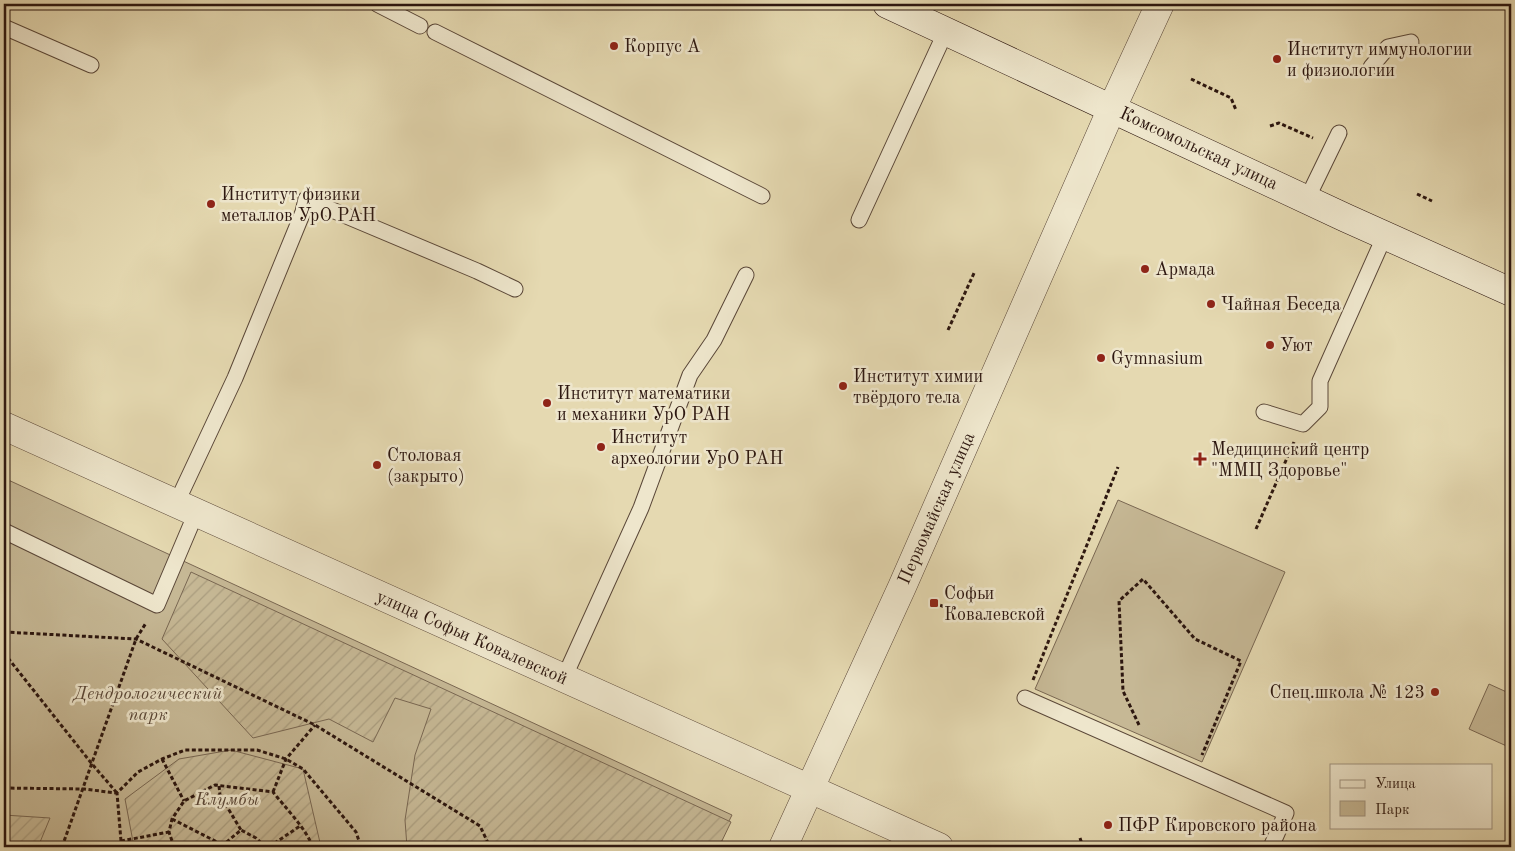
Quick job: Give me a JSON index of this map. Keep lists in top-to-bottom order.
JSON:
{
  "streets": {
    "street": ["Комсомольская улица", "Первомайская улица", "улица Софьи Ковалевской"]
  },
  "crossings": [
    ["Комсомольская улица", "Первомайская улица"],
    ["Первомайская улица", "улица Софьи Ковалевской"]
  ],
  "parks": ["Дендрологический парк", "Клумбы"],
  "places": {
    "other": [
      "Корпус А",
      "Институт иммунологии и физиологии",
      "Институт физики металлов УрО РАН",
      "Армада",
      "Чайная Беседа",
      "Уют",
      "Gymnasium",
      "Институт химии твёрдого тела",
      "Институт математики и механики УрО РАН",
      "Институт археологии УрО РАН",
      "Столовая (закрыто)",
      "Спец.школа № 123",
      "ПФР Кировского района"
    ],
    "health": ["Медицинский центр \"ММЦ Здоровье\""],
    "transit": ["Софьи Ковалевской"]
  },
  "legend": ["Улица", "Парк"]
}
